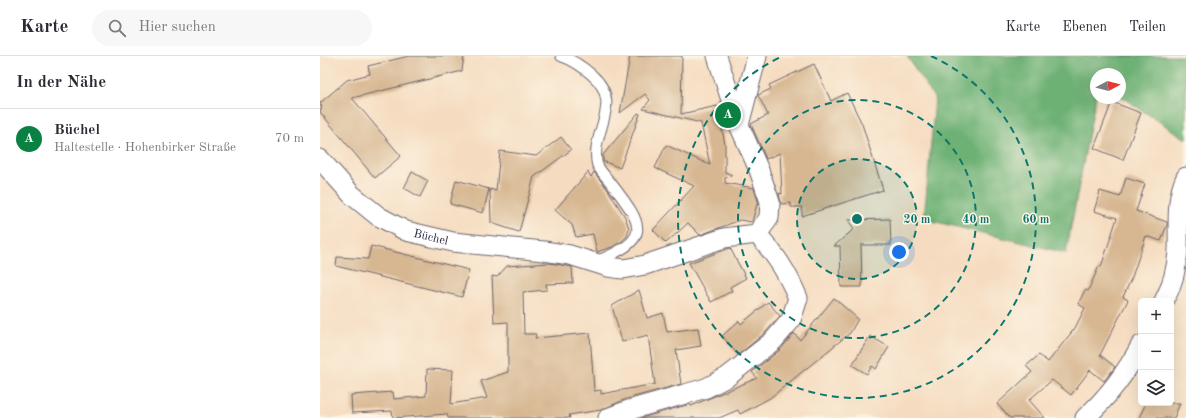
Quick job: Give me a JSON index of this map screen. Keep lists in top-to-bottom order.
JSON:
{
  "streets": {
    "street": ["Büchel"]
  },
  "north": "right",
  "page": {
    "header": "Karte",
    "search": "Hier suchen",
    "nav": ["Karte", "Ebenen", "Teilen"],
    "heading": "In der Nähe",
    "pins": "A",
    "list": [
      {
        "mark": "A",
        "name": "Büchel",
        "note": "Haltestelle · Hohenbirker Straße",
        "value": "70 m"
      }
    ],
    "map_buttons": ["+", "−"]
  },
  "rings": ["20 m", "40 m", "60 m"]
}
